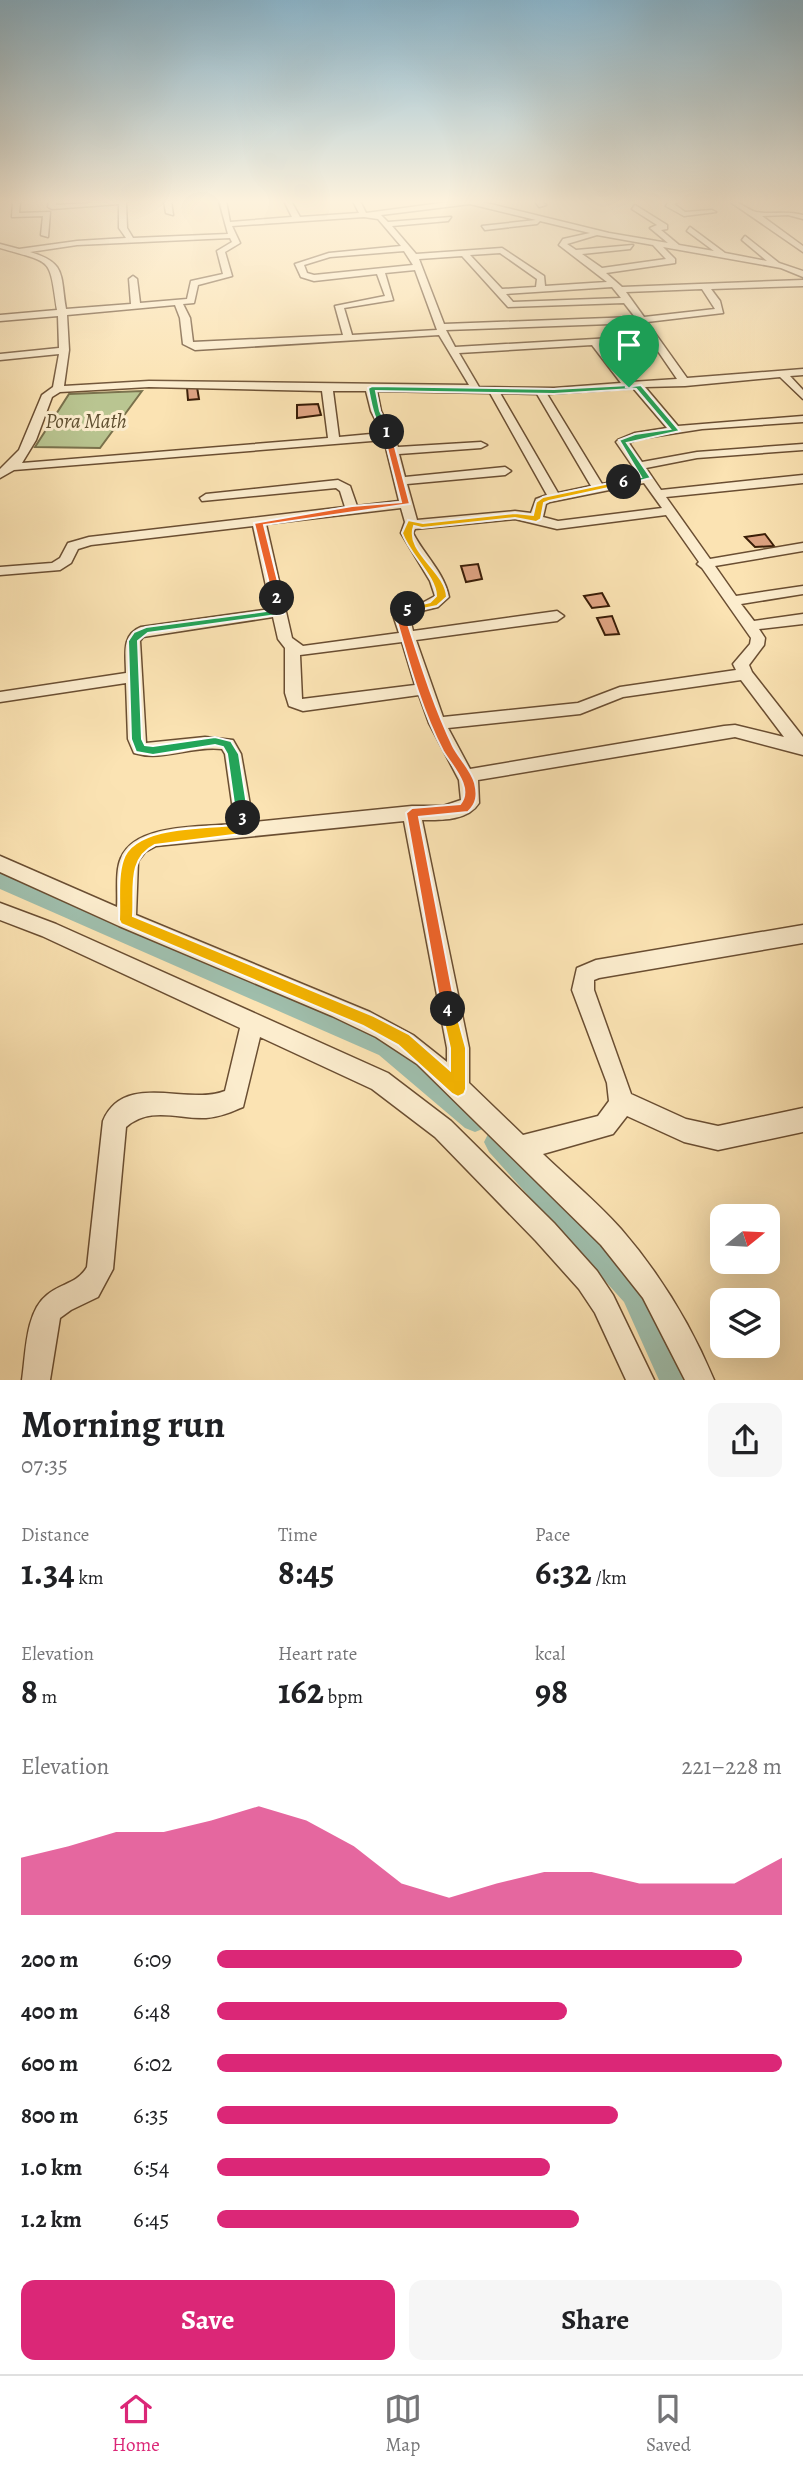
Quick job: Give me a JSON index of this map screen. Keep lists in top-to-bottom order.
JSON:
{
  "parks": ["Pora Math"],
  "north": "right",
  "page": {
    "pins": [
      "1",
      "6",
      "2",
      "5",
      "3",
      "4"
    ],
    "heading": ["Morning run", "07:35"],
    "stats": [
      ["Distance", "1.34 km"],
      ["Time", "8:45"],
      ["Pace", "6:32 /km"],
      ["Elevation", "8 m"],
      ["Heart rate", "162 bpm"],
      ["kcal", "98"]
    ],
    "chart": ["Elevation", "221–228 m"],
    "list": [
      {
        "name": "200 m",
        "note": "6:09"
      },
      {
        "name": "400 m",
        "note": "6:48"
      },
      {
        "name": "600 m",
        "note": "6:02"
      },
      {
        "name": "800 m",
        "note": "6:35"
      },
      {
        "name": "1.0 km",
        "note": "6:54"
      },
      {
        "name": "1.2 km",
        "note": "6:45"
      }
    ],
    "buttons": ["Save", "Share"],
    "tabs": ["Home", "Map", "Saved"]
  }
}
